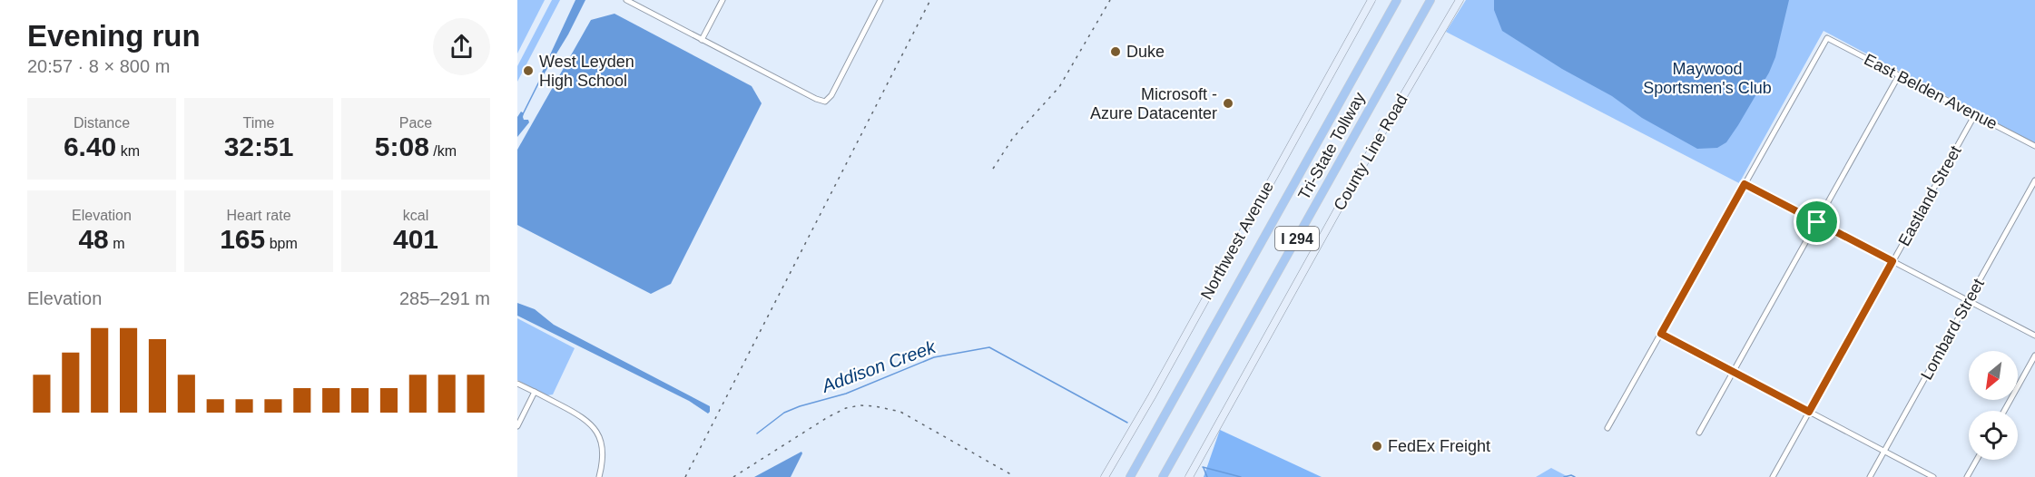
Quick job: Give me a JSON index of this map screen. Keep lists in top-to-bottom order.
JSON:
{
  "streets": {
    "highway": ["Tri-State Tollway", "I 294"],
    "street": [
      "East Belden Avenue",
      "County Line Road",
      "Eastland Street",
      "Northwest Avenue",
      "Lombard Street"
    ]
  },
  "crossings": [
    ["East Belden Avenue", "Eastland Street"]
  ],
  "water": ["Addison Creek"],
  "parks": ["Maywood Sportsmen's Club"],
  "places": [
    "Duke",
    "West Leyden High School",
    "Microsoft - Azure Datacenter",
    "FedEx Freight"
  ],
  "north": "bottom left",
  "page": {
    "heading": ["Evening run", "20:57 · 8 × 800 m"],
    "stats": [
      ["Distance", "6.40 km"],
      ["Time", "32:51"],
      ["Pace", "5:08 /km"],
      ["Elevation", "48 m"],
      ["Heart rate", "165 bpm"],
      ["kcal", "401"]
    ],
    "chart": ["Elevation", "285–291 m"]
  }
}
